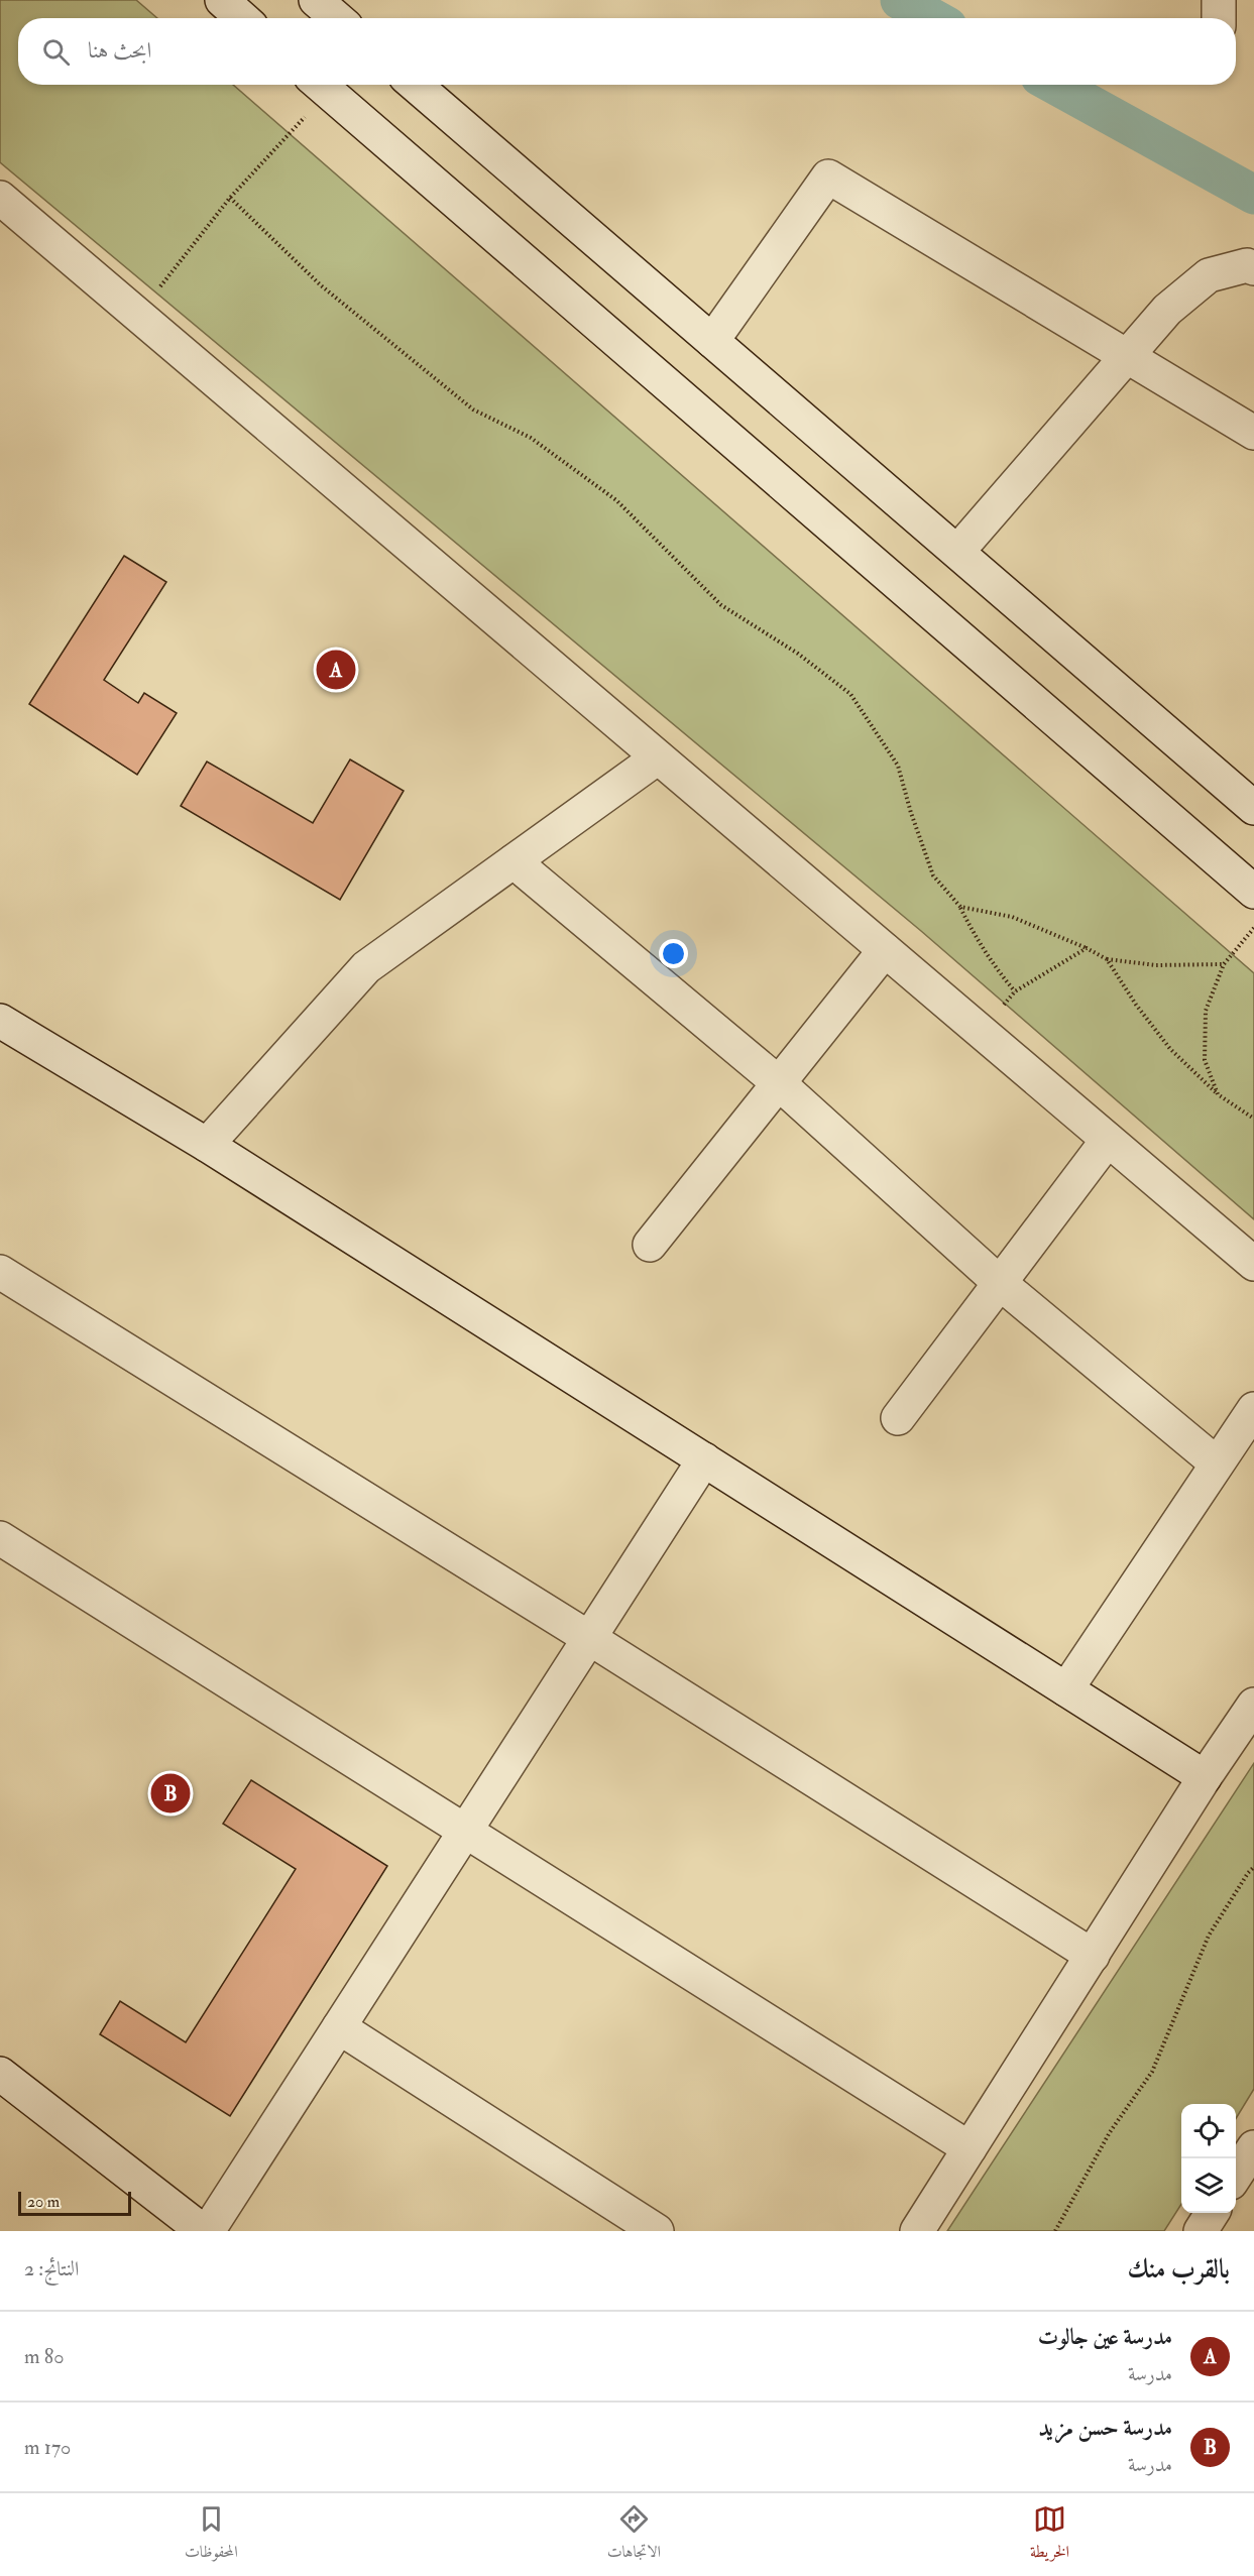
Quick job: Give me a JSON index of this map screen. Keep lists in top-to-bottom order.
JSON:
{
  "scale_bar": "20 m",
  "page": {
    "search": "ابحث هنا",
    "pins": ["A", "B"],
    "scale": "20 m",
    "heading": ["بالقرب منك", "النتائج: 2"],
    "list": [
      {
        "mark": "A",
        "name": "مدرسة عين جالوت",
        "note": "مدرسة",
        "value": "80 m"
      },
      {
        "mark": "B",
        "name": "مدرسة حسن مزيد",
        "note": "مدرسة",
        "value": "170 m"
      }
    ],
    "nav": ["الخريطة", "الاتجاهات", "المحفوظات"]
  }
}
